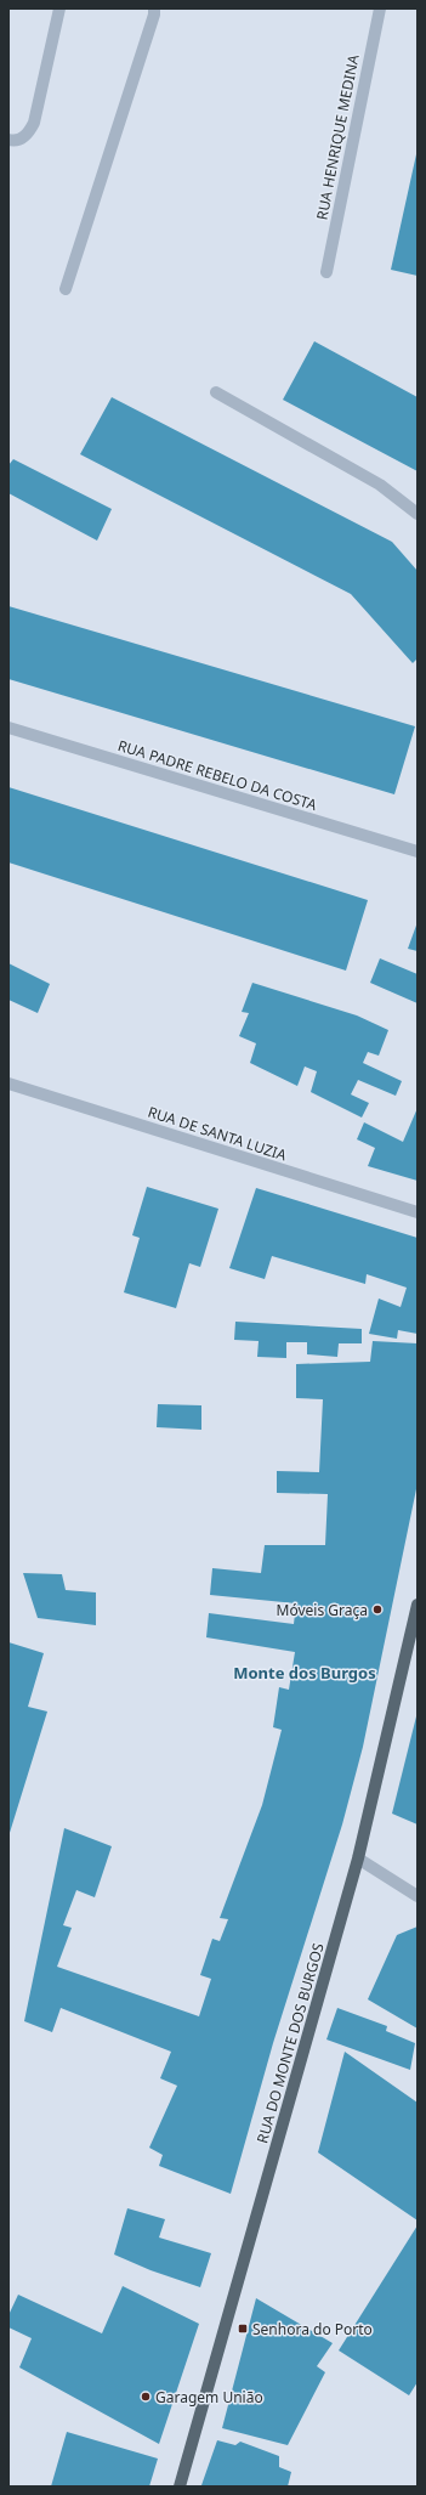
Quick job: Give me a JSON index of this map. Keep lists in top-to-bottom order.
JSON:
{
  "streets": {
    "main road": ["RUA DO MONTE DOS BURGOS"],
    "street": ["RUA HENRIQUE MEDINA", "RUA PADRE REBELO DA COSTA", "RUA DE SANTA LUZIA"]
  },
  "districts": ["Monte dos Burgos"],
  "places": {
    "other": ["Móveis Graça", "Garagem União"],
    "transit": ["Senhora do Porto"]
  }
}
